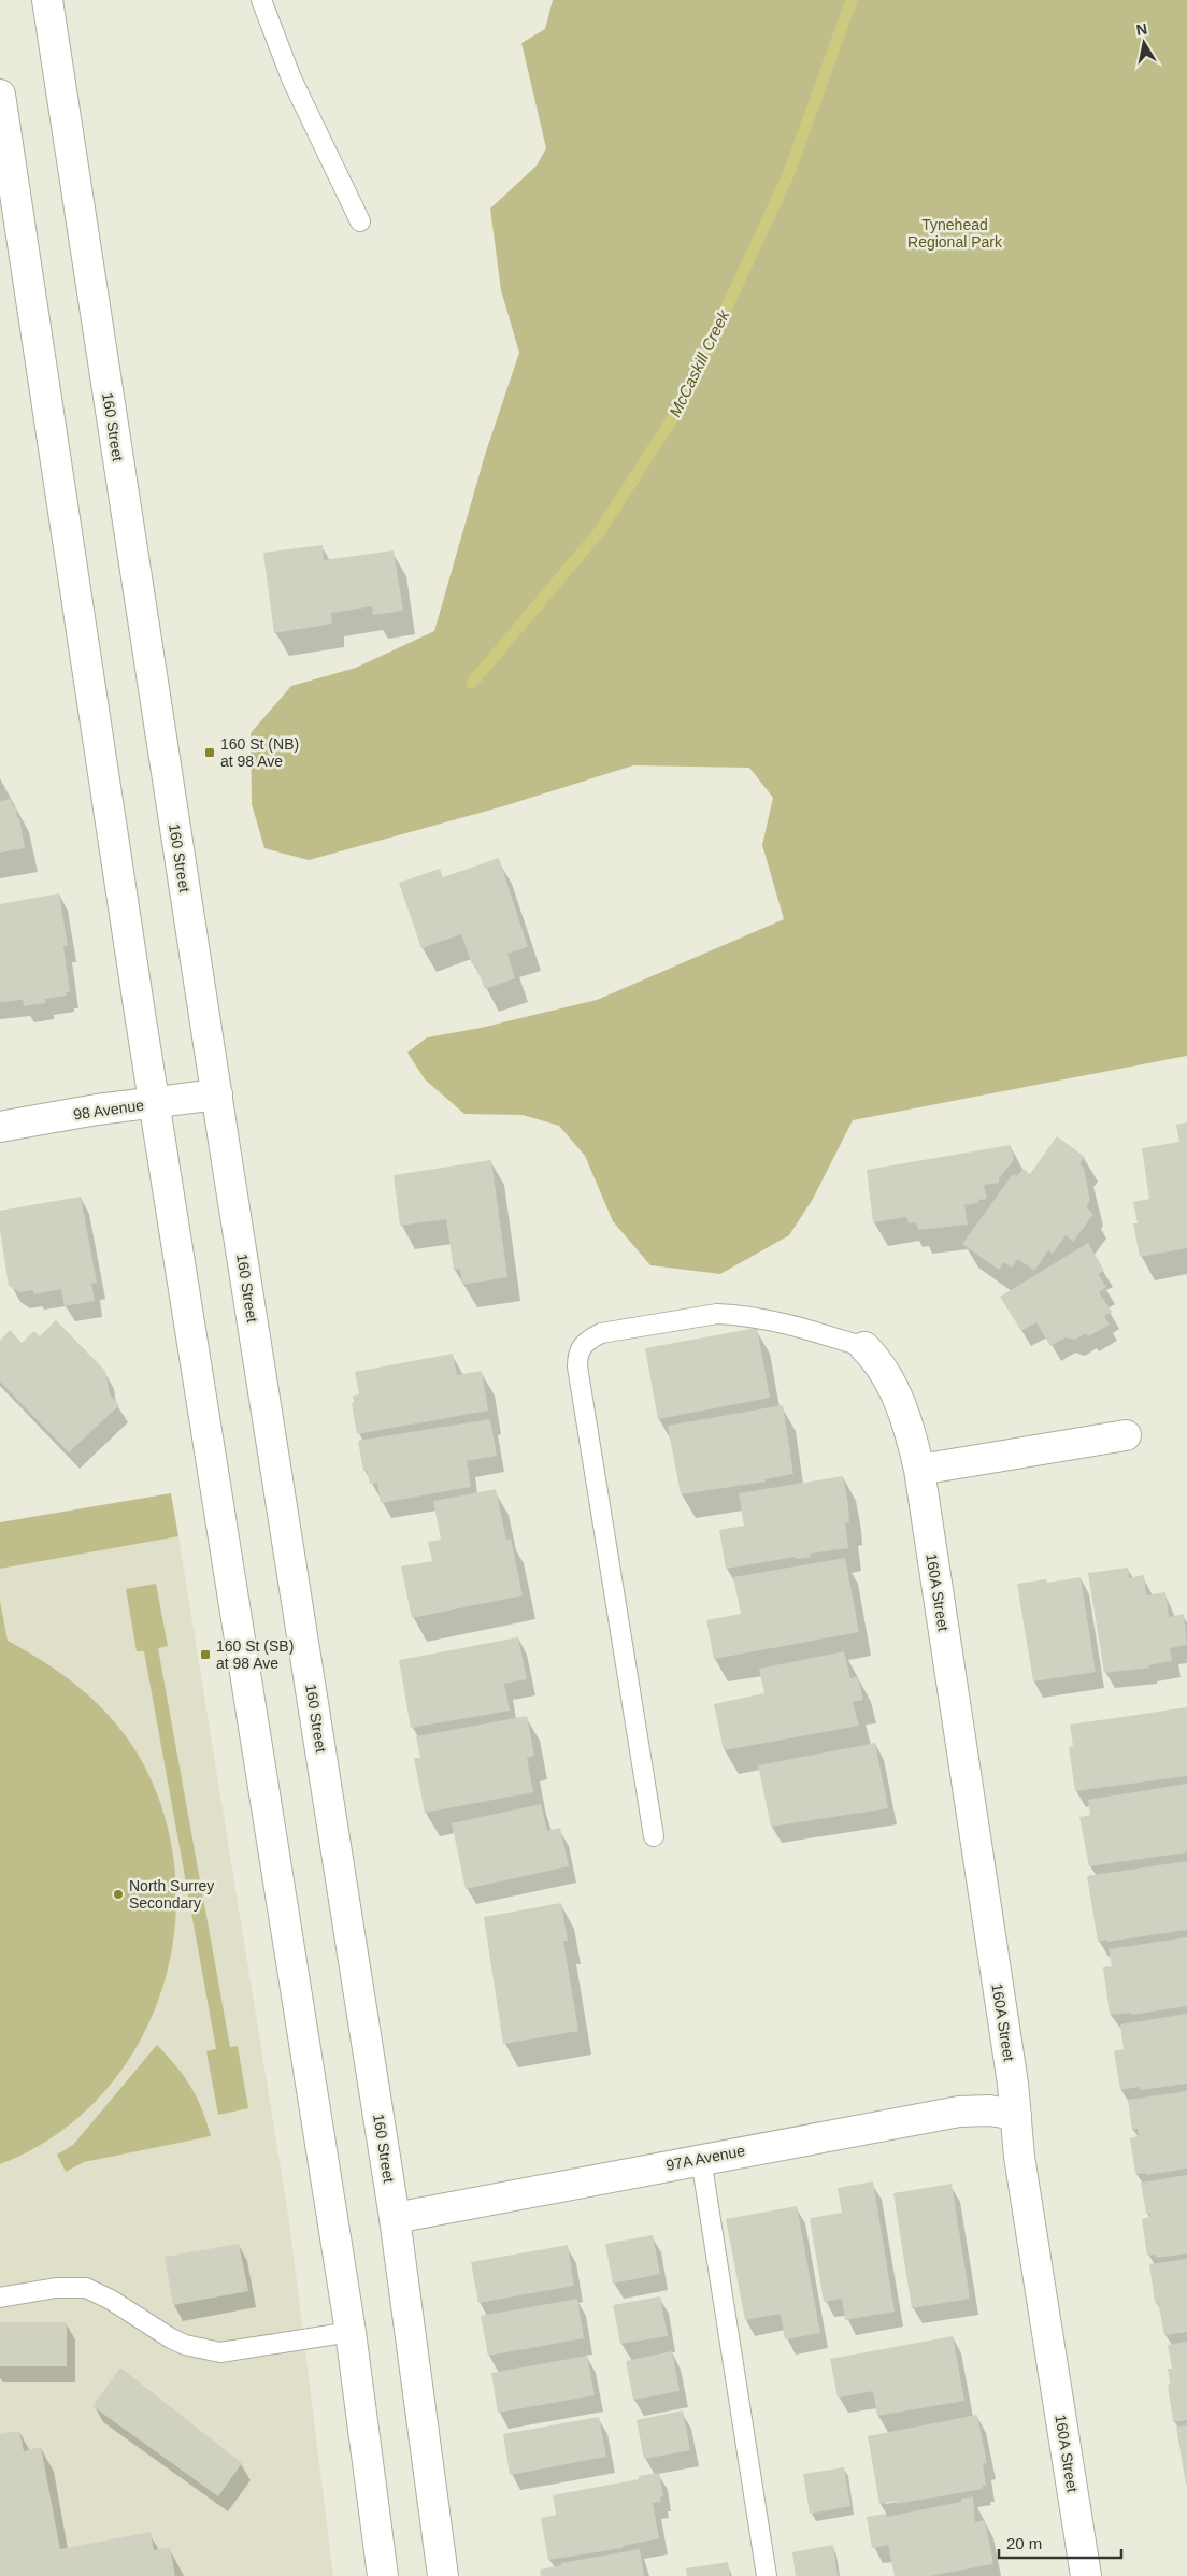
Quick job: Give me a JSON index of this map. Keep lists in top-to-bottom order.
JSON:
{
  "streets": {
    "main road": [
      "160 Street",
      "98 Avenue",
      "160A Street",
      "97A Avenue"
    ]
  },
  "crossings": [
    ["160 Street", "98 Avenue"],
    ["160 Street", "97A Avenue"],
    ["160A Street", "97A Avenue"]
  ],
  "water": ["McCaskill Creek"],
  "parks": ["Tynehead Regional Park"],
  "places": {
    "transit": ["160 St (NB) at 98 Ave", "160 St (SB) at 98 Ave"],
    "other": ["North Surrey Secondary"]
  },
  "scale_bar": "20 m",
  "north": "top"
}
